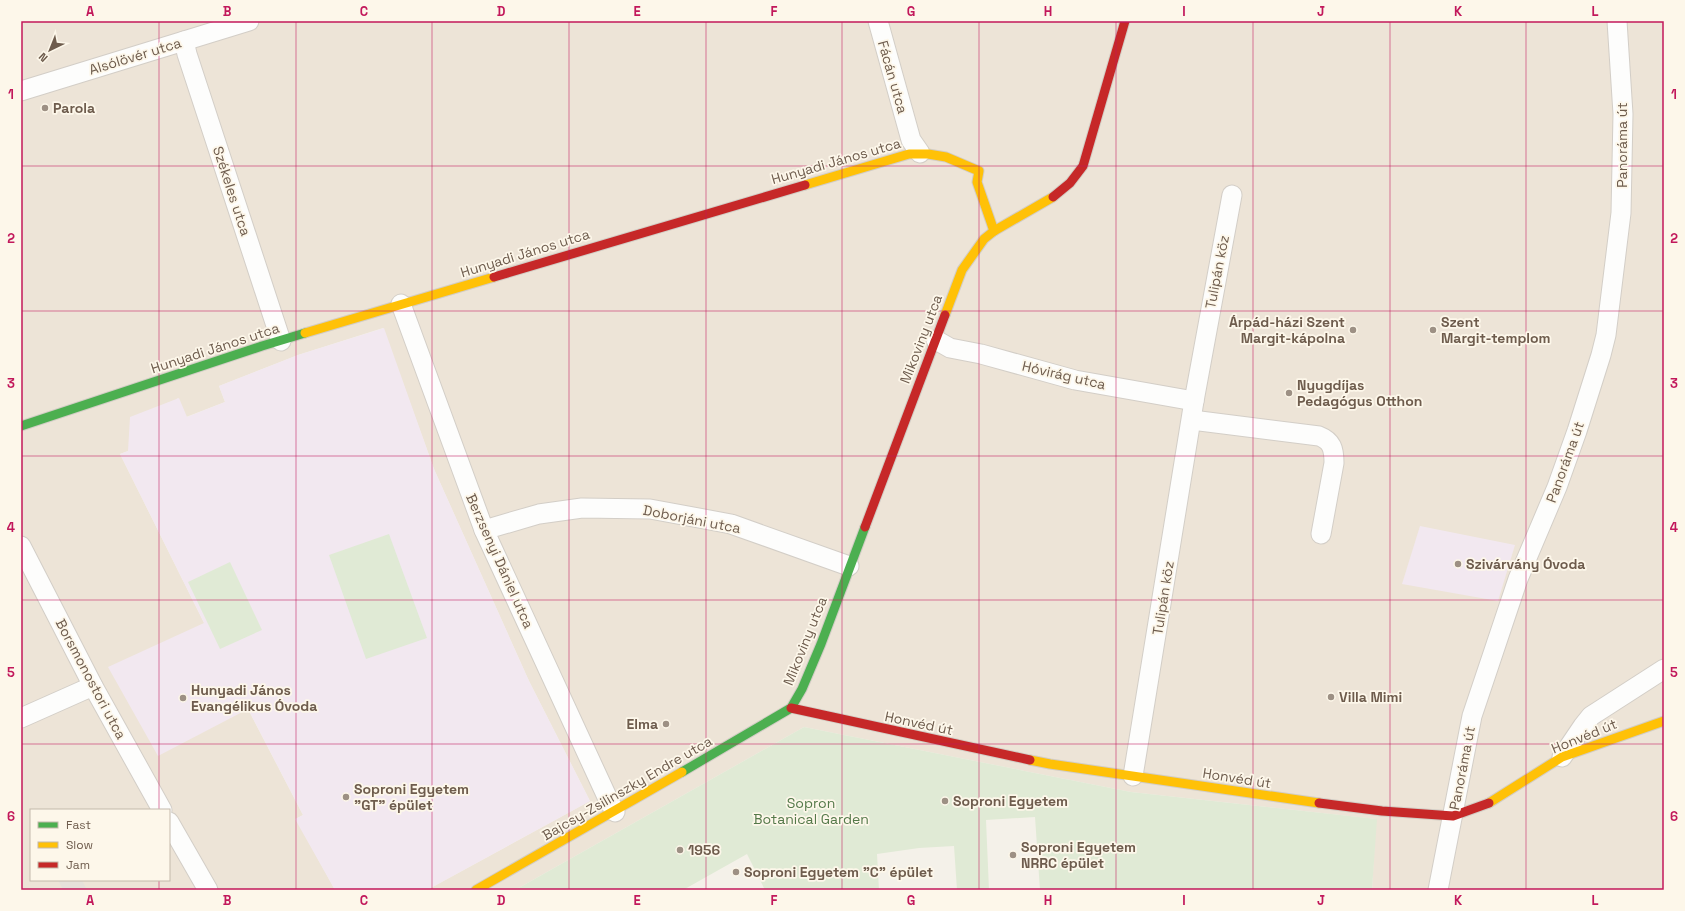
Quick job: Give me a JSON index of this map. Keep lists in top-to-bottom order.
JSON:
{
  "streets": {
    "street": [
      "Alsólövér utca",
      "Fácán utca",
      "Panoráma út",
      "Hunyadi János utca",
      "Székeles utca",
      "Tulipán köz",
      "Mikoviny utca",
      "Hóvirág utca",
      "Doborjáni utca",
      "Berzsenyi Dániel utca",
      "Borsmonostori utca",
      "Honvéd út",
      "Bajcsy-Zsilinszky Endre utca"
    ]
  },
  "crossings": [
    ["Alsólövér utca", "Székeles utca"],
    ["Fácán utca", "Hunyadi János utca"],
    ["Panoráma út", "Honvéd út"],
    ["Hunyadi János utca", "Székeles utca"],
    ["Hunyadi János utca", "Mikoviny utca"],
    ["Hunyadi János utca", "Berzsenyi Dániel utca"],
    ["Tulipán köz", "Hóvirág utca"],
    ["Tulipán köz", "Honvéd út"],
    ["Mikoviny utca", "Hóvirág utca"],
    ["Mikoviny utca", "Doborjáni utca"],
    ["Mikoviny utca", "Honvéd út"],
    ["Mikoviny utca", "Bajcsy-Zsilinszky Endre utca"],
    ["Doborjáni utca", "Berzsenyi Dániel utca"],
    ["Berzsenyi Dániel utca", "Bajcsy-Zsilinszky Endre utca"],
    ["Honvéd út", "Bajcsy-Zsilinszky Endre utca"]
  ],
  "parks": ["Sopron Botanical Garden"],
  "places": [
    "Parola",
    "Árpád-házi Szent Margit-kápolna",
    "Szent Margit-templom",
    "Nyugdíjas Pedagógus Otthon",
    "Szivárvány Óvoda",
    "Villa Mimi",
    "Hunyadi János Evangélikus Óvoda",
    "Elma",
    "Soproni Egyetem \"GT\" épület",
    "Soproni Egyetem",
    "1956",
    "Soproni Egyetem NRRC épület",
    "Soproni Egyetem \"C\" épület"
  ],
  "legend": ["Fast", "Slow", "Jam"],
  "north": "bottom left",
  "grid": {
    "columns": [
      "A",
      "B",
      "C",
      "D",
      "E",
      "F",
      "G",
      "H",
      "I",
      "J",
      "K",
      "L"
    ],
    "rows": [
      "1",
      "2",
      "3",
      "4",
      "5",
      "6"
    ]
  }
}
